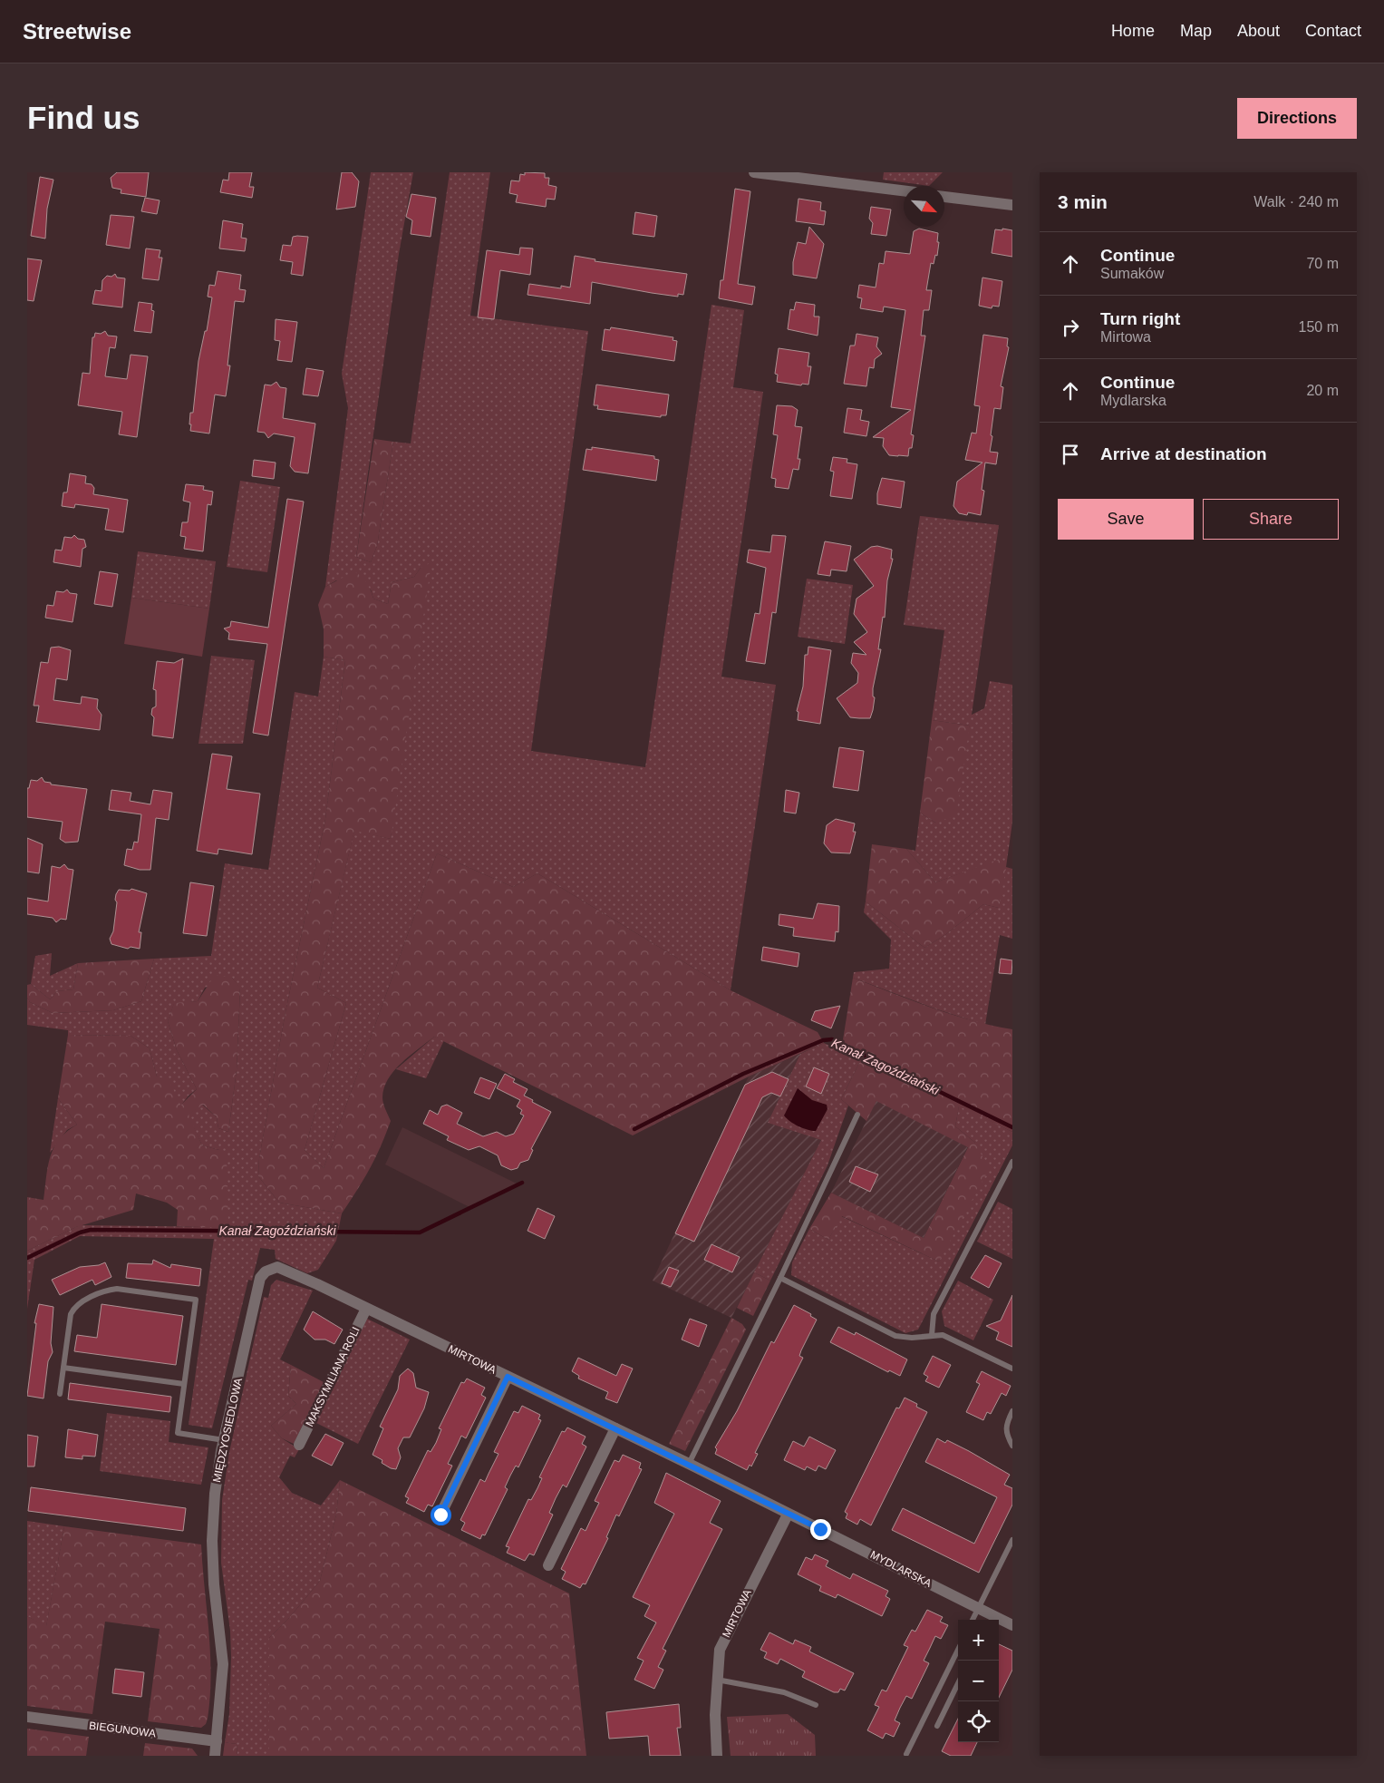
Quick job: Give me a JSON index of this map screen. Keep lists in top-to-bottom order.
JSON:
{
  "streets": {
    "street": [
      "MIRTOWA",
      "MAKSYMILIANA ROLI",
      "MIĘDZYOSIEDLOWA",
      "MYDLARSKA",
      "BIEGUNOWA"
    ]
  },
  "crossings": [
    ["MIRTOWA", "MAKSYMILIANA ROLI"],
    ["MIRTOWA", "MIĘDZYOSIEDLOWA"],
    ["MIRTOWA", "MYDLARSKA"],
    ["MIĘDZYOSIEDLOWA", "BIEGUNOWA"]
  ],
  "water": ["Kanał Zagoździański"],
  "north": "bottom right",
  "page": {
    "header": "Streetwise",
    "nav": [
      "Home",
      "Map",
      "About",
      "Contact"
    ],
    "buttons": [
      "Directions",
      ["Save", "Share"]
    ],
    "title": "Find us",
    "heading": ["3 min", "Walk · 240 m"],
    "list": [
      ["Continue", "Sumaków", "70 m"],
      ["Turn right", "Mirtowa", "150 m"],
      ["Continue", "Mydlarska", "20 m"],
      "Arrive at destination"
    ],
    "map_buttons": ["+", "−"]
  }
}
